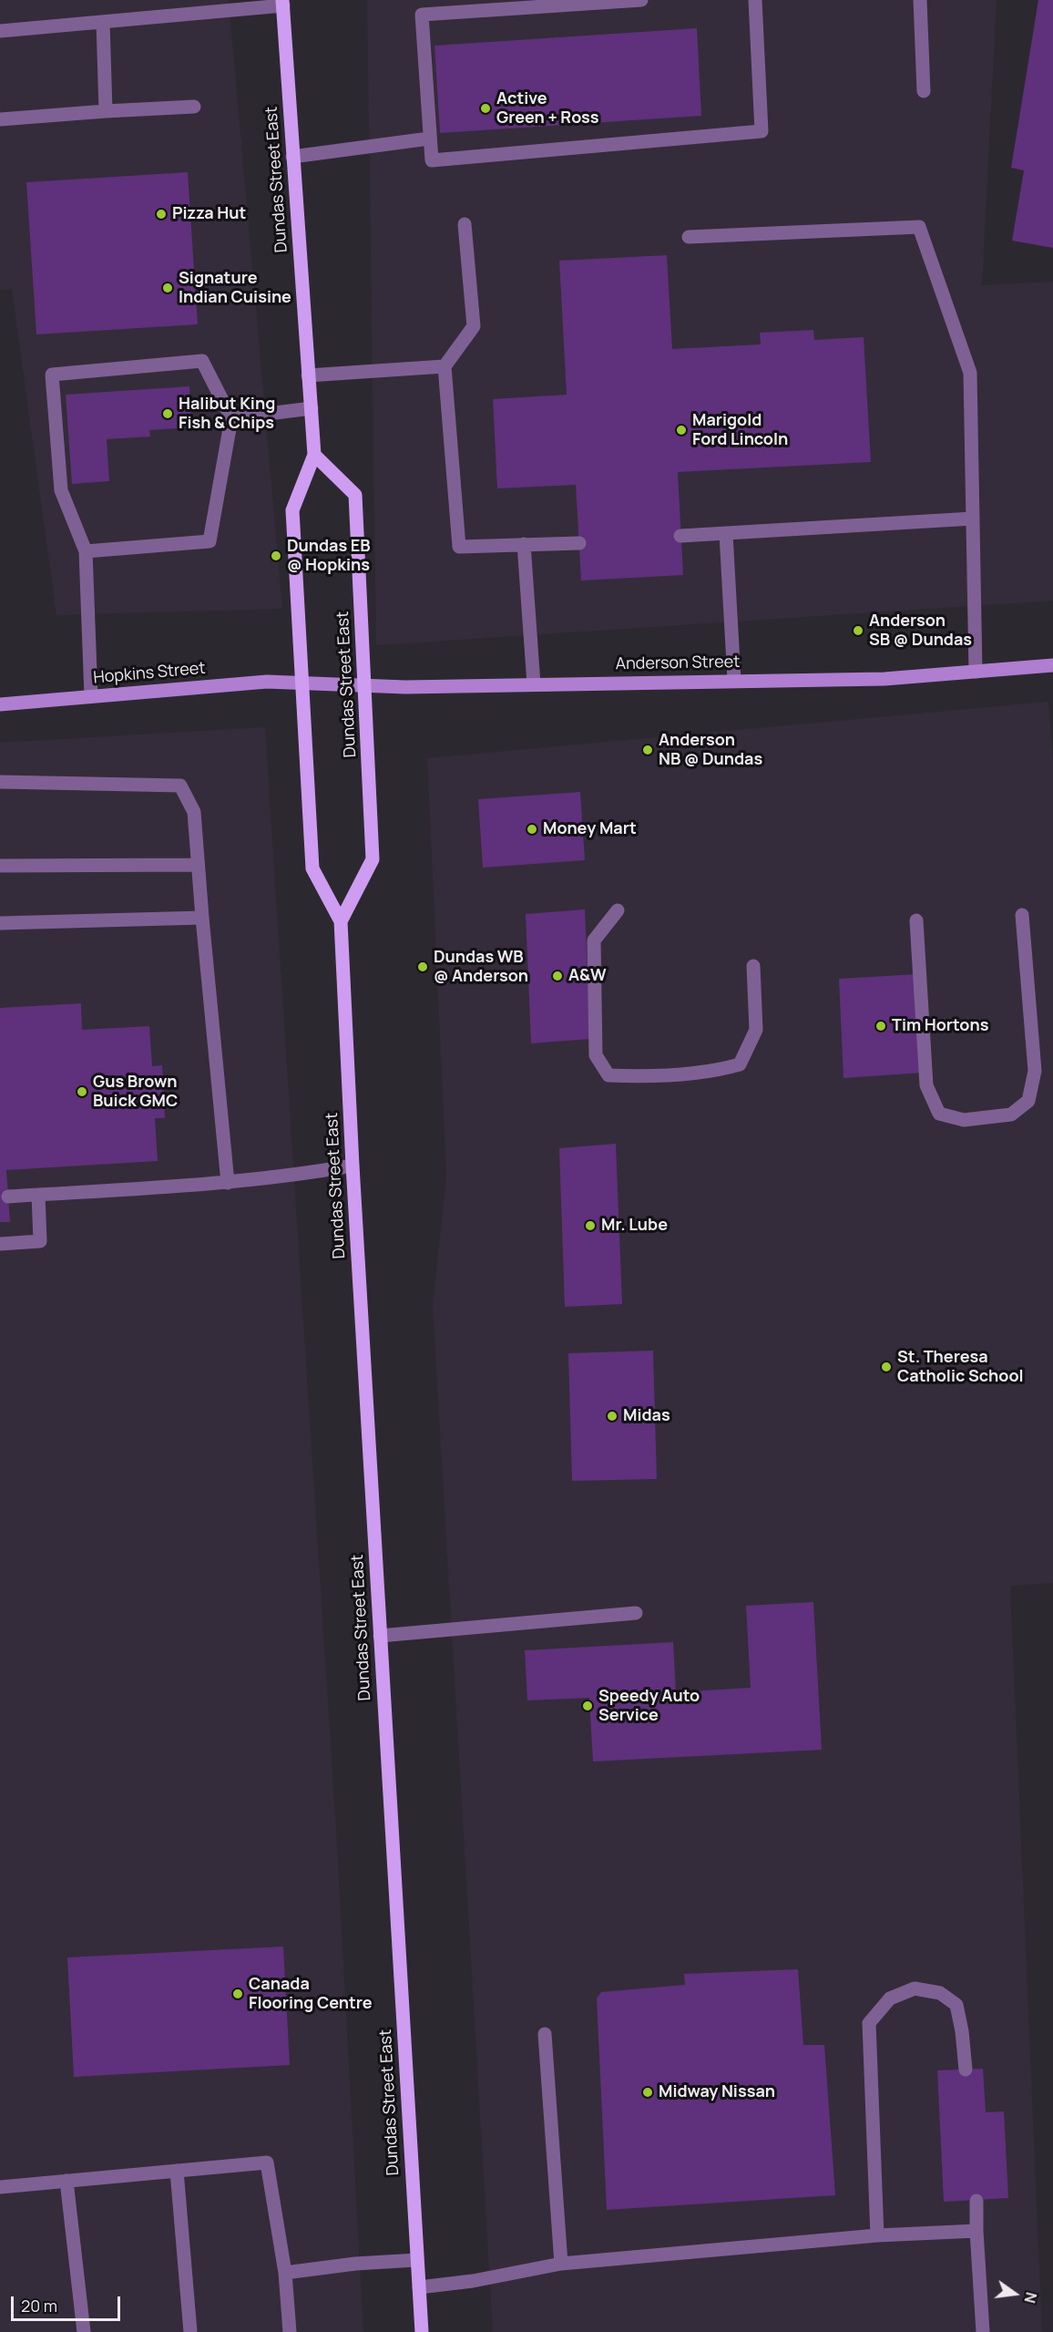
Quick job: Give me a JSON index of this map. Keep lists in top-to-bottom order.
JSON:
{
  "streets": {
    "main road": ["Dundas Street East", "Anderson Street", "Hopkins Street"]
  },
  "crossings": [
    ["Dundas Street East", "Anderson Street"],
    ["Dundas Street East", "Hopkins Street"],
    ["Anderson Street", "Hopkins Street"]
  ],
  "places": [
    "Active Green + Ross",
    "Pizza Hut",
    "Signature Indian Cuisine",
    "Halibut King Fish & Chips",
    "Marigold Ford Lincoln",
    "Dundas EB @ Hopkins",
    "Anderson SB @ Dundas",
    "Anderson NB @ Dundas",
    "Money Mart",
    "Dundas WB @ Anderson",
    "A&W",
    "Tim Hortons",
    "Gus Brown Buick GMC",
    "Mr. Lube",
    "St. Theresa Catholic School",
    "Midas",
    "Speedy Auto Service",
    "Canada Flooring Centre",
    "Midway Nissan"
  ],
  "scale_bar": "20 m",
  "north": "right"
}
